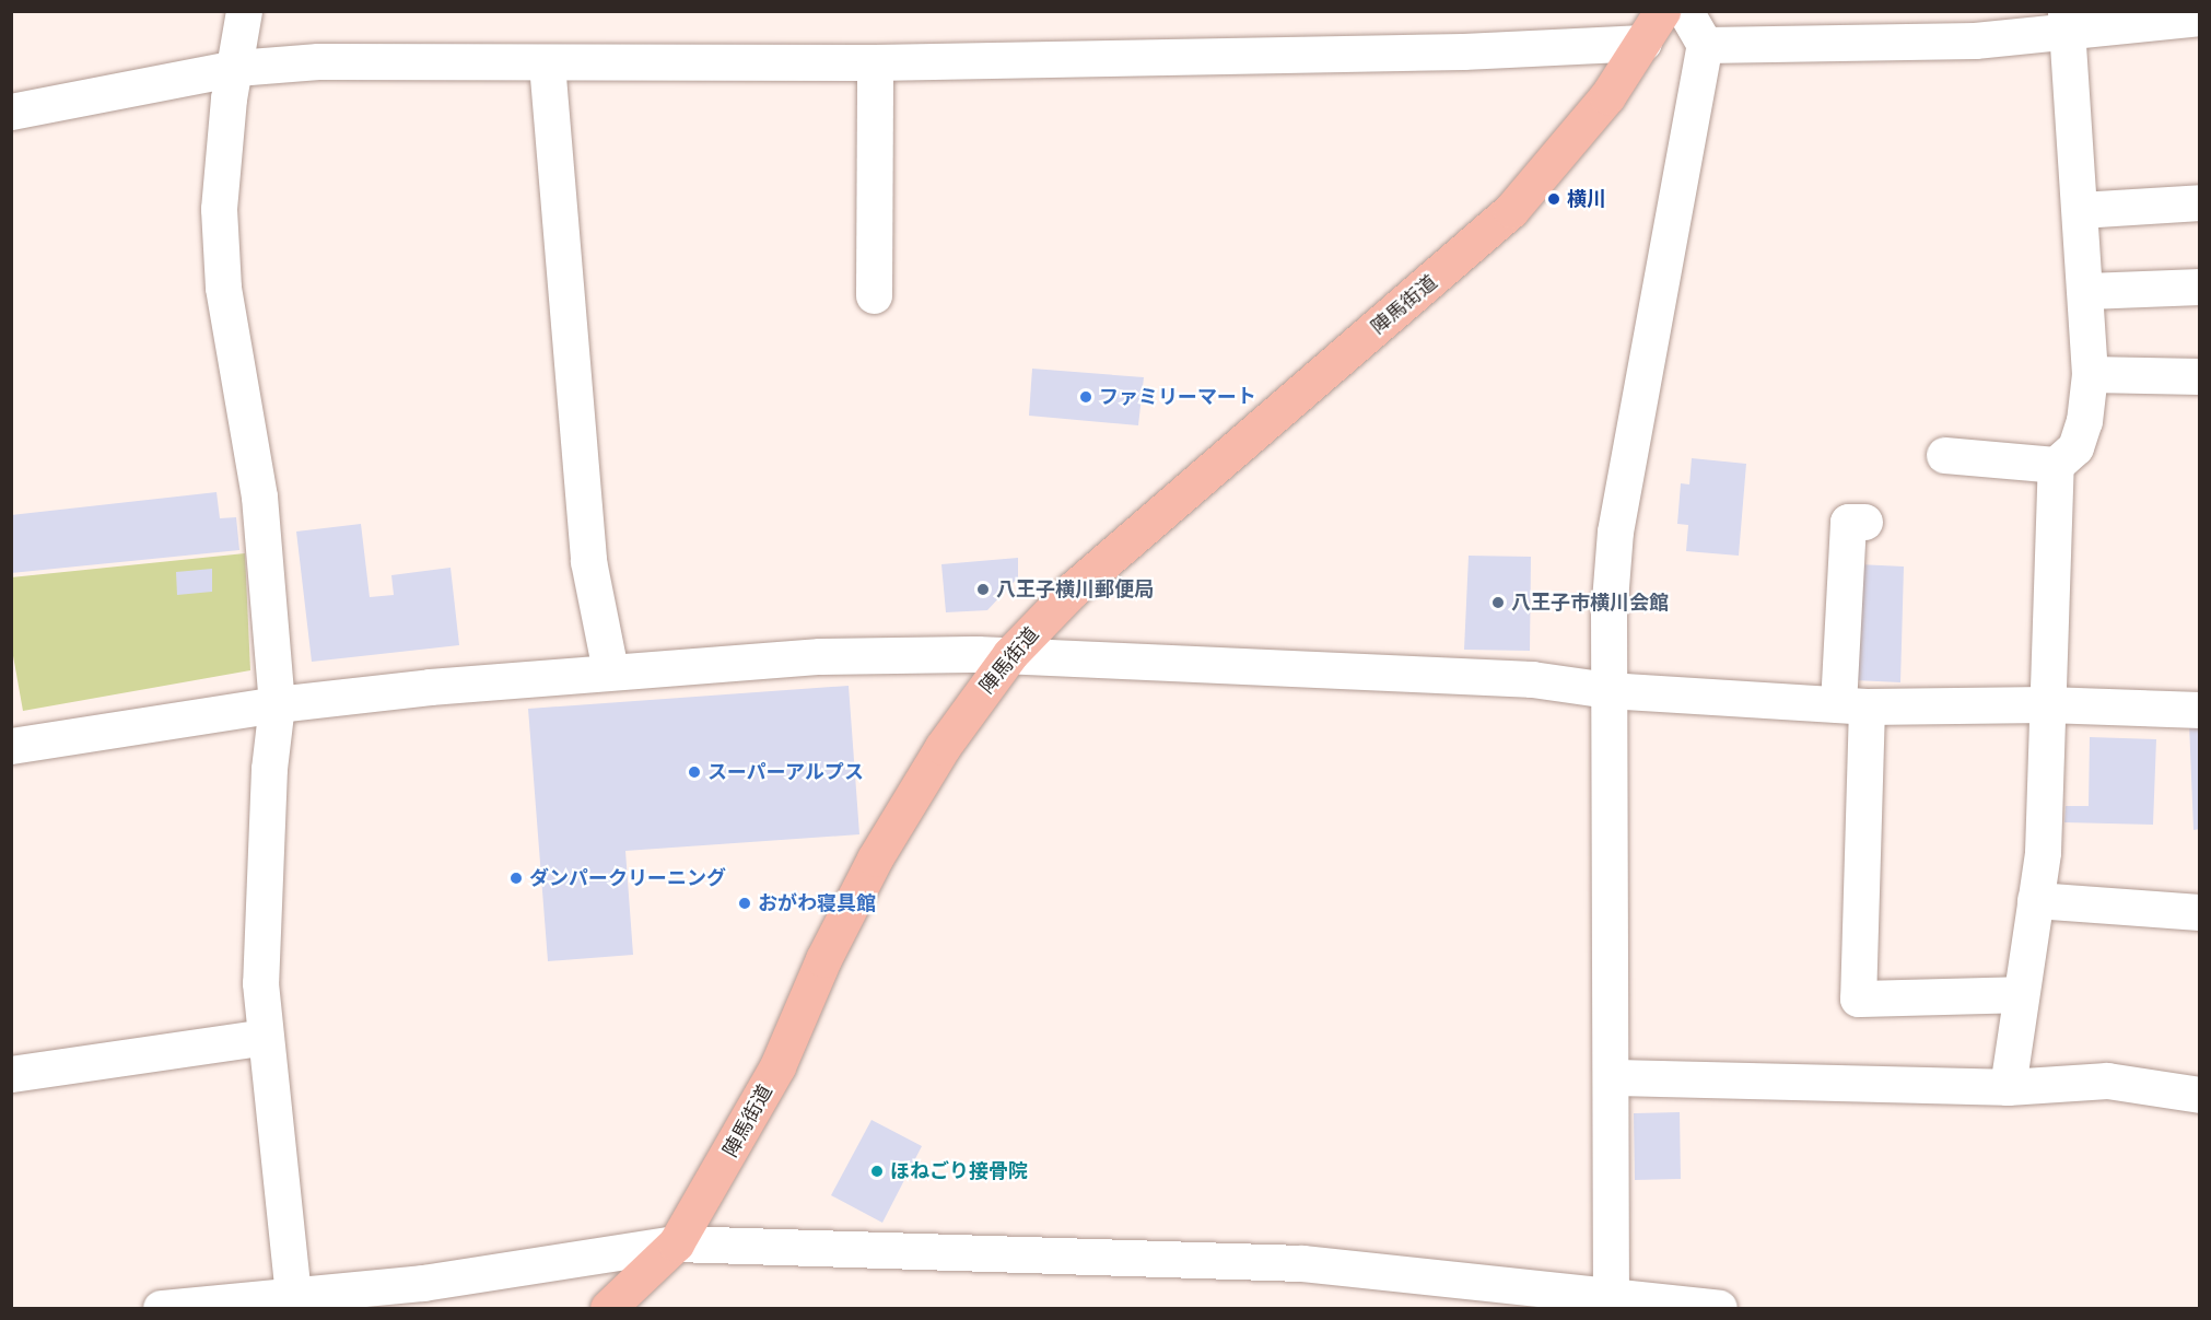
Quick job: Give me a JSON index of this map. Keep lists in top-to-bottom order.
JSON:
{
  "streets": {
    "main road": ["陣馬街道"]
  },
  "places": [
    "横川",
    "ファミリーマート",
    "八王子横川郵便局",
    "八王子市横川会館",
    "スーパーアルプス",
    "ダンパークリーニング",
    "おがわ寝具館",
    "ほねごり接骨院"
  ]
}
